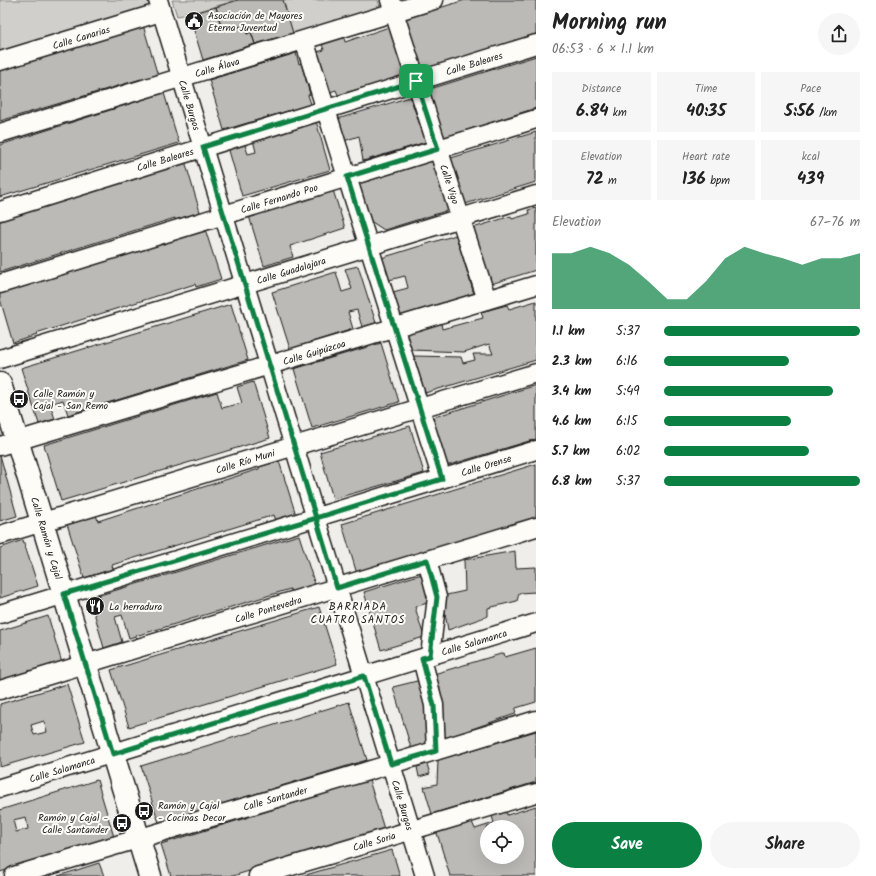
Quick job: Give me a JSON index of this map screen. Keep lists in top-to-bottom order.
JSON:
{
  "streets": {
    "main road": ["Calle Ramón y Cajal"],
    "street": [
      "Calle Canarias",
      "Calle Baleares",
      "Calle Álava",
      "Calle Burgos",
      "Calle Vigo",
      "Calle Fernando Poo",
      "Calle Guadalajara",
      "Calle Guipúzcoa",
      "Calle Río Muni",
      "Calle Orense",
      "Calle Pontevedra",
      "Calle Salamanca",
      "Calle Santander",
      "Calle Soria"
    ]
  },
  "crossings": [
    ["Calle Canarias", "Calle Burgos"],
    ["Calle Baleares", "Calle Burgos"],
    ["Calle Baleares", "Calle Vigo"],
    ["Calle Álava", "Calle Burgos"],
    ["Calle Álava", "Calle Vigo"],
    ["Calle Burgos", "Calle Fernando Poo"],
    ["Calle Burgos", "Calle Guadalajara"],
    ["Calle Burgos", "Calle Guipúzcoa"],
    ["Calle Burgos", "Calle Río Muni"],
    ["Calle Burgos", "Calle Orense"],
    ["Calle Burgos", "Calle Pontevedra"],
    ["Calle Burgos", "Calle Salamanca"],
    ["Calle Burgos", "Calle Santander"],
    ["Calle Burgos", "Calle Soria"],
    ["Calle Vigo", "Calle Fernando Poo"],
    ["Calle Vigo", "Calle Guadalajara"],
    ["Calle Vigo", "Calle Guipúzcoa"],
    ["Calle Guipúzcoa", "Calle Ramón y Cajal"],
    ["Calle Río Muni", "Calle Ramón y Cajal"],
    ["Calle Orense", "Calle Ramón y Cajal"],
    ["Calle Ramón y Cajal", "Calle Pontevedra"],
    ["Calle Ramón y Cajal", "Calle Salamanca"],
    ["Calle Ramón y Cajal", "Calle Santander"]
  ],
  "districts": ["BARRIADA CUATRO SANTOS"],
  "places": {
    "public building": ["Asociación de Mayores Eterna Juventud"],
    "bus stop": ["Calle Ramón y Cajal - San Remo", "Ramón y Cajal - Cocinas Decor", "Ramón y Cajal - Calle Santander"],
    "restaurant": ["La herradura"]
  },
  "page": {
    "heading": ["Morning run", "06:53 · 6 × 1.1 km"],
    "stats": [
      ["Distance", "6.84 km"],
      ["Time", "40:35"],
      ["Pace", "5:56 /km"],
      ["Elevation", "72 m"],
      ["Heart rate", "136 bpm"],
      ["kcal", "439"]
    ],
    "chart": ["Elevation", "67–76 m"],
    "list": [
      {
        "name": "1.1 km",
        "note": "5:37"
      },
      {
        "name": "2.3 km",
        "note": "6:16"
      },
      {
        "name": "3.4 km",
        "note": "5:49"
      },
      {
        "name": "4.6 km",
        "note": "6:15"
      },
      {
        "name": "5.7 km",
        "note": "6:02"
      },
      {
        "name": "6.8 km",
        "note": "5:37"
      }
    ],
    "buttons": ["Save", "Share"]
  }
}
